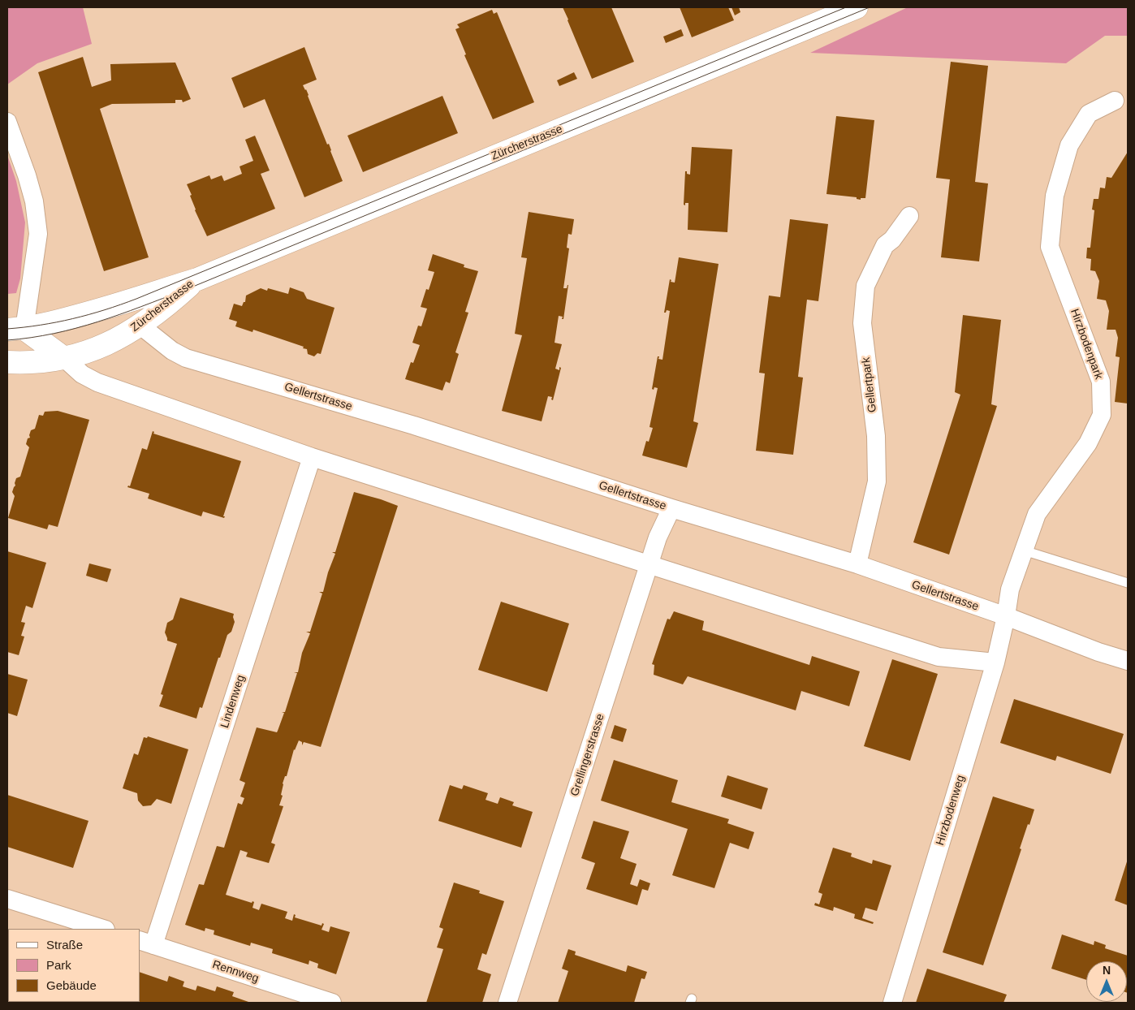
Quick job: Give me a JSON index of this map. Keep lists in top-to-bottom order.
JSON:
{
  "streets": {
    "main road": ["Zürcherstrasse"],
    "street": [
      "Hirzbodenpark",
      "Gellertpark",
      "Gellertstrasse",
      "Lindenweg",
      "Grellingerstrasse",
      "Hirzbodenweg",
      "Rennweg"
    ]
  },
  "crossings": [
    ["Zürcherstrasse", "Gellertstrasse"],
    ["Hirzbodenpark", "Gellertstrasse"],
    ["Hirzbodenpark", "Hirzbodenweg"],
    ["Gellertpark", "Gellertstrasse"],
    ["Gellertstrasse", "Grellingerstrasse"],
    ["Gellertstrasse", "Hirzbodenweg"],
    ["Lindenweg", "Rennweg"]
  ],
  "legend": ["Straße", "Park", "Gebäude"],
  "north": "top"
}
